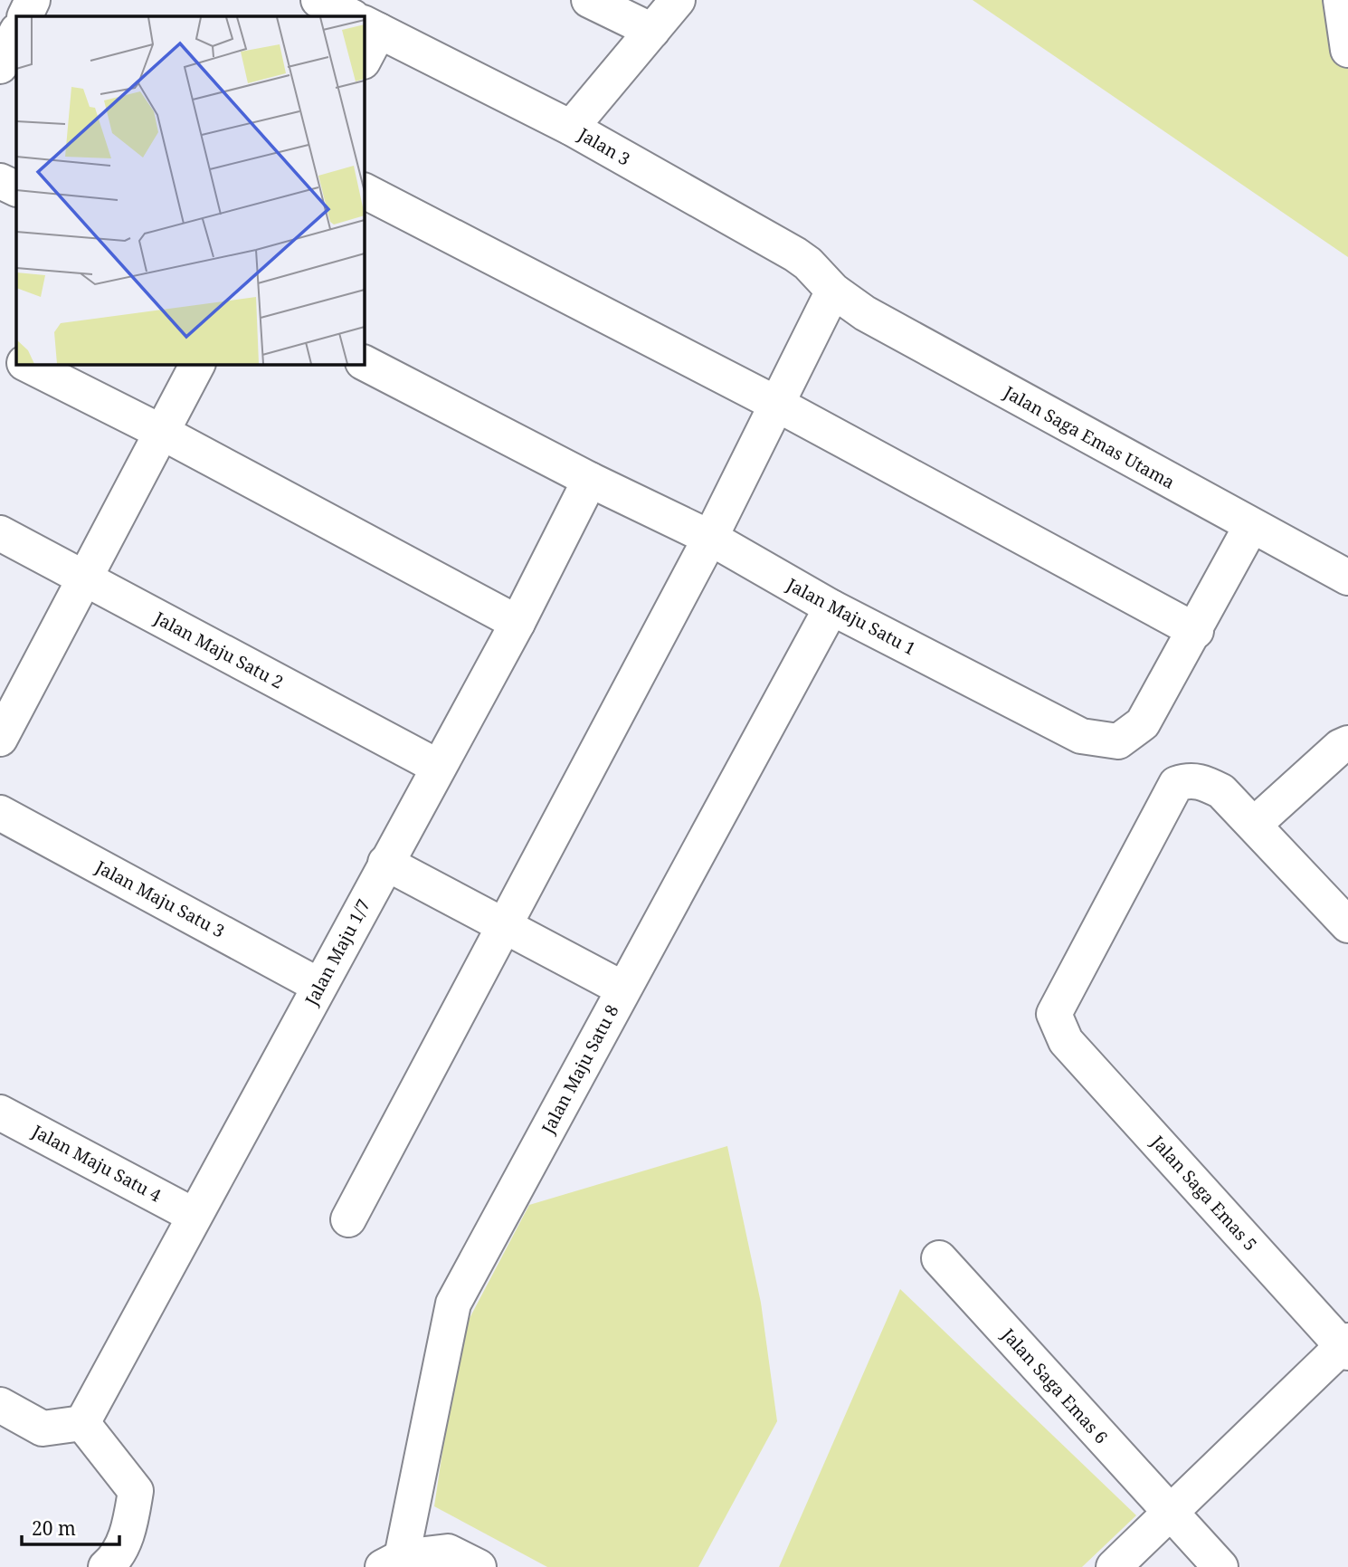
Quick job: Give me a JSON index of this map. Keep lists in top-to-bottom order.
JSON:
{
  "streets": {
    "street": [
      "Jalan 3",
      "Jalan Saga Emas Utama",
      "Jalan Maju Satu 1",
      "Jalan Maju Satu 2",
      "Jalan Maju Satu 3",
      "Jalan Maju 1/7",
      "Jalan Maju Satu 8",
      "Jalan Maju Satu 4",
      "Jalan Saga Emas 5",
      "Jalan Saga Emas 6"
    ]
  },
  "crossings": [
    ["Jalan 3", "Jalan Saga Emas Utama"],
    ["Jalan Saga Emas Utama", "Jalan Maju Satu 1"],
    ["Jalan Maju Satu 1", "Jalan Maju 1/7"],
    ["Jalan Maju Satu 1", "Jalan Maju Satu 8"],
    ["Jalan Maju Satu 2", "Jalan Maju 1/7"],
    ["Jalan Maju Satu 3", "Jalan Maju 1/7"],
    ["Jalan Maju 1/7", "Jalan Maju Satu 4"]
  ],
  "scale_bar": "20 m"
}
